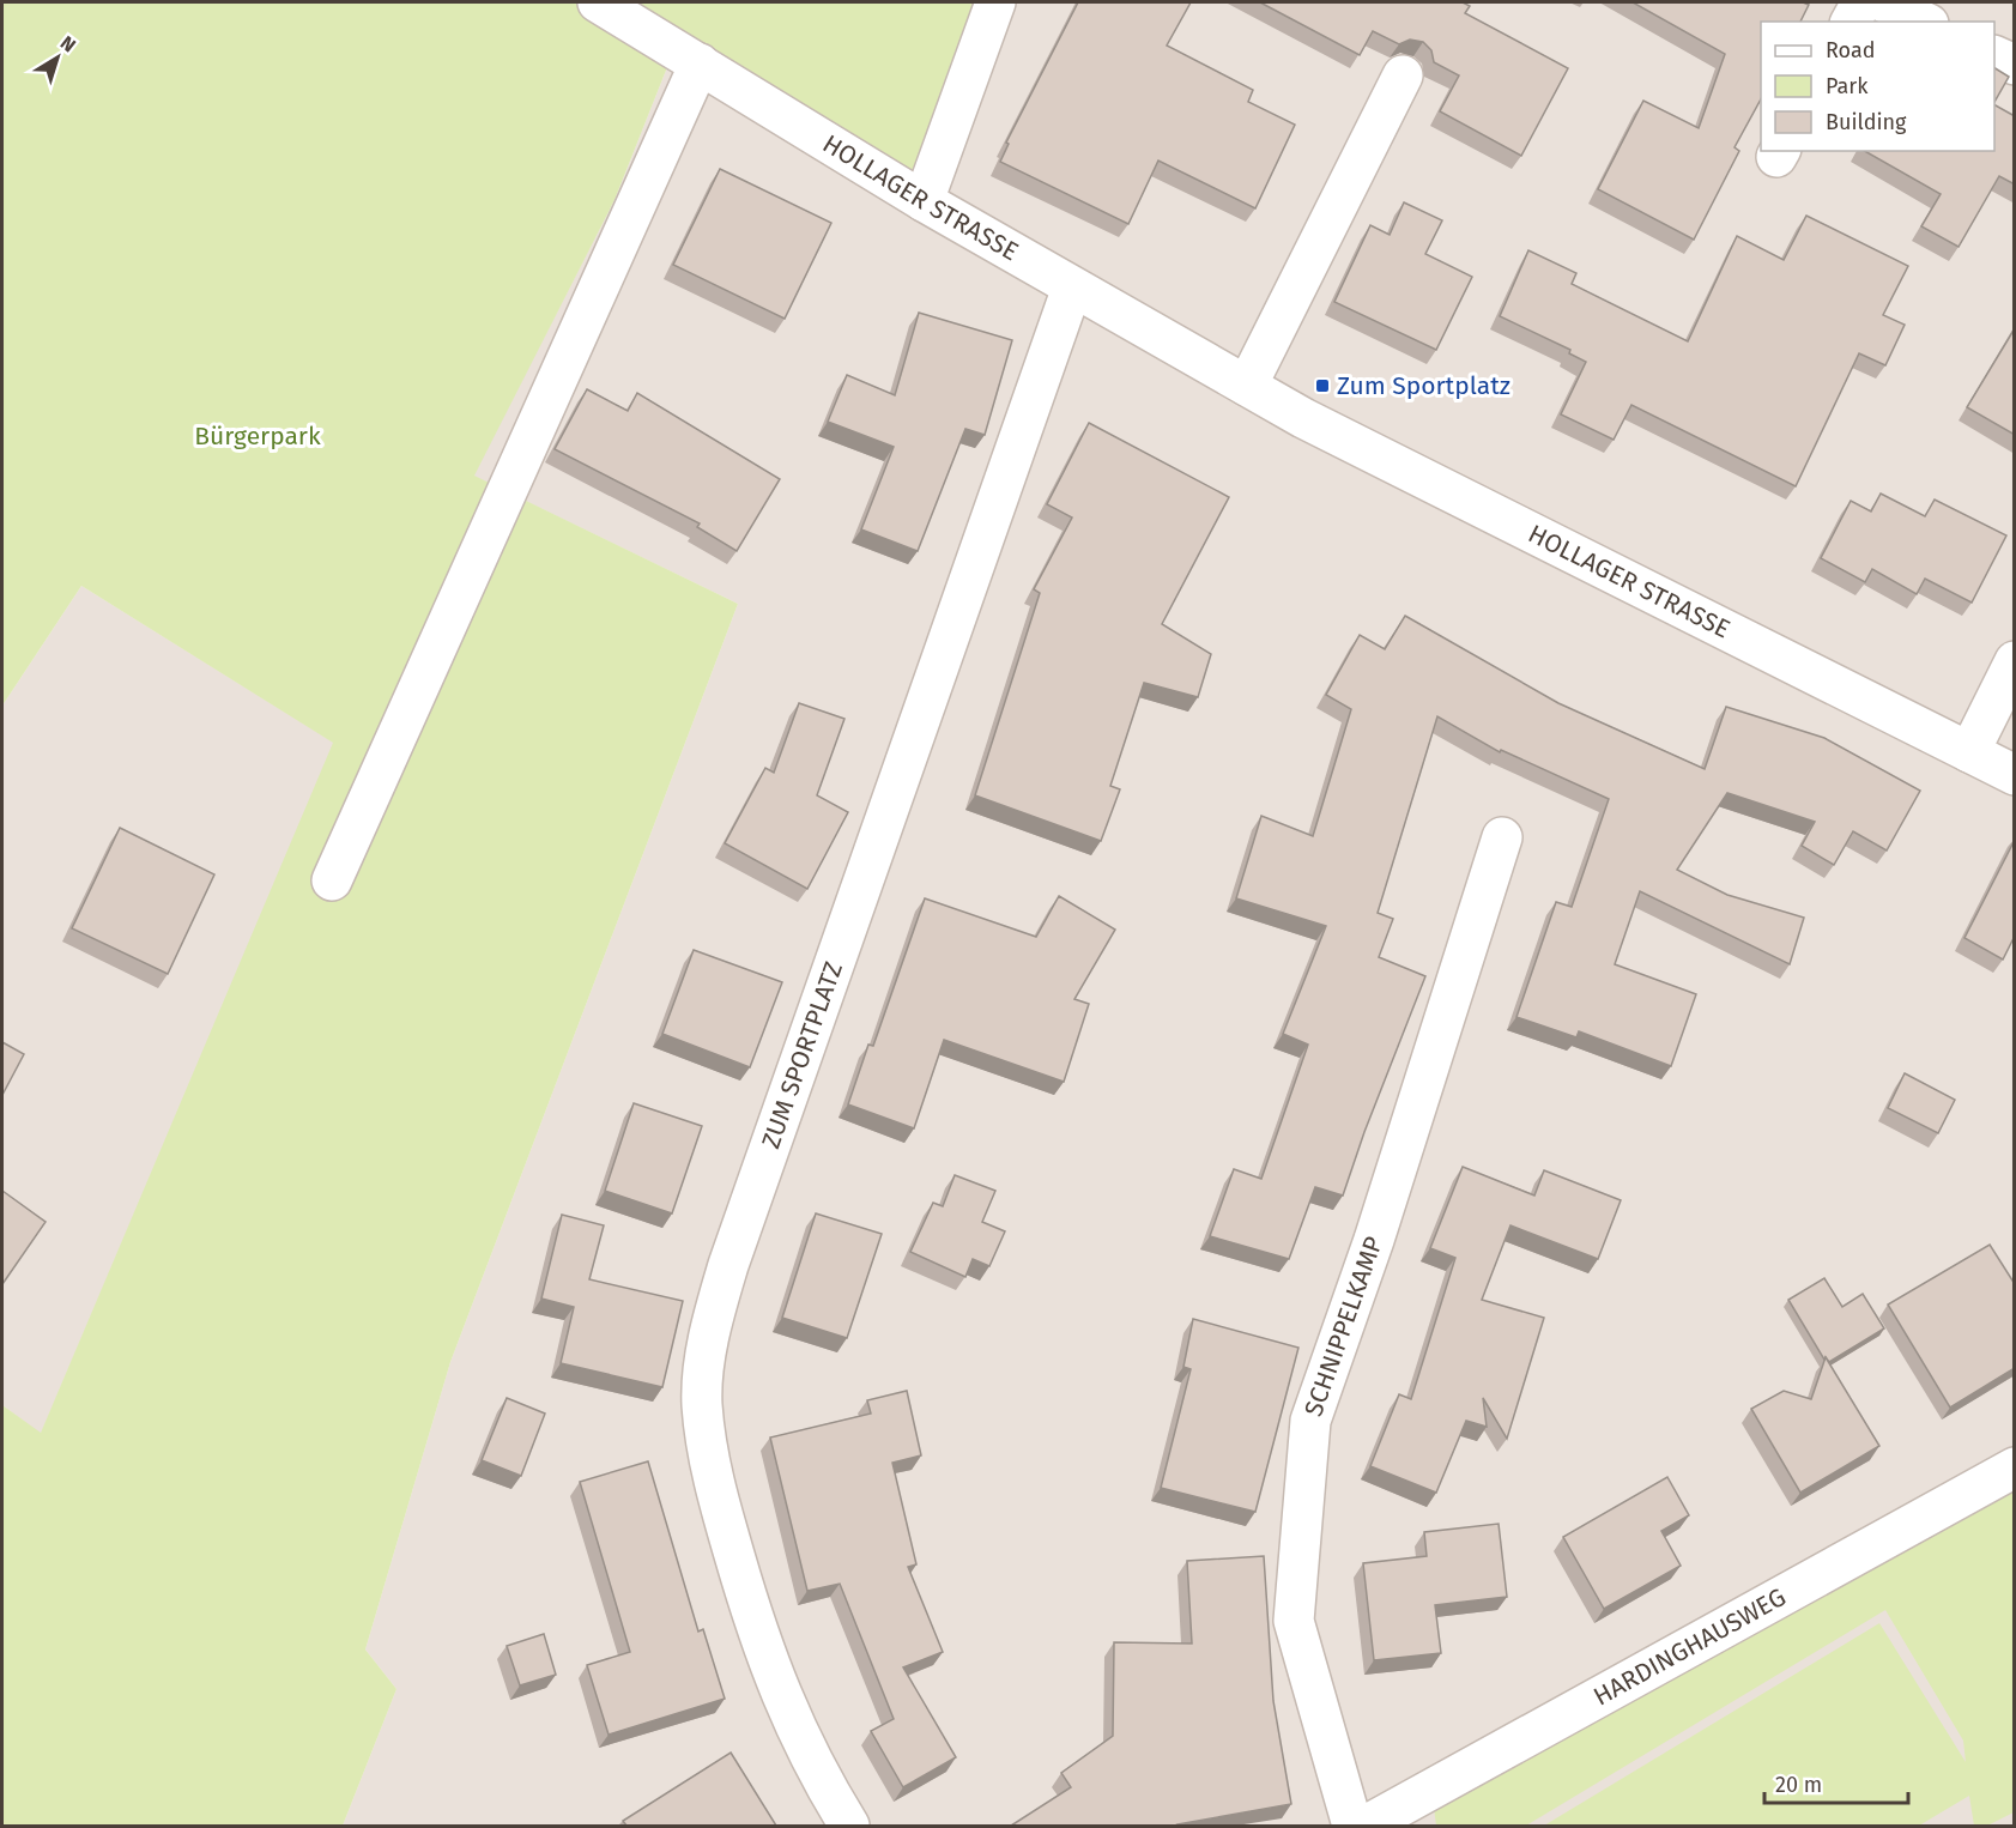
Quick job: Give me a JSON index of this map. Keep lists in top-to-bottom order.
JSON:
{
  "streets": {
    "street": [
      "HOLLAGER STRASSE",
      "ZUM SPORTPLATZ",
      "SCHNIPPELKAMP",
      "HARDINGHAUSWEG"
    ]
  },
  "crossings": [
    ["HOLLAGER STRASSE", "ZUM SPORTPLATZ"]
  ],
  "parks": ["Bürgerpark"],
  "places": {
    "transit": ["Zum Sportplatz"]
  },
  "legend": ["Road", "Park", "Building"],
  "scale_bar": "20 m",
  "north": "top right"
}
